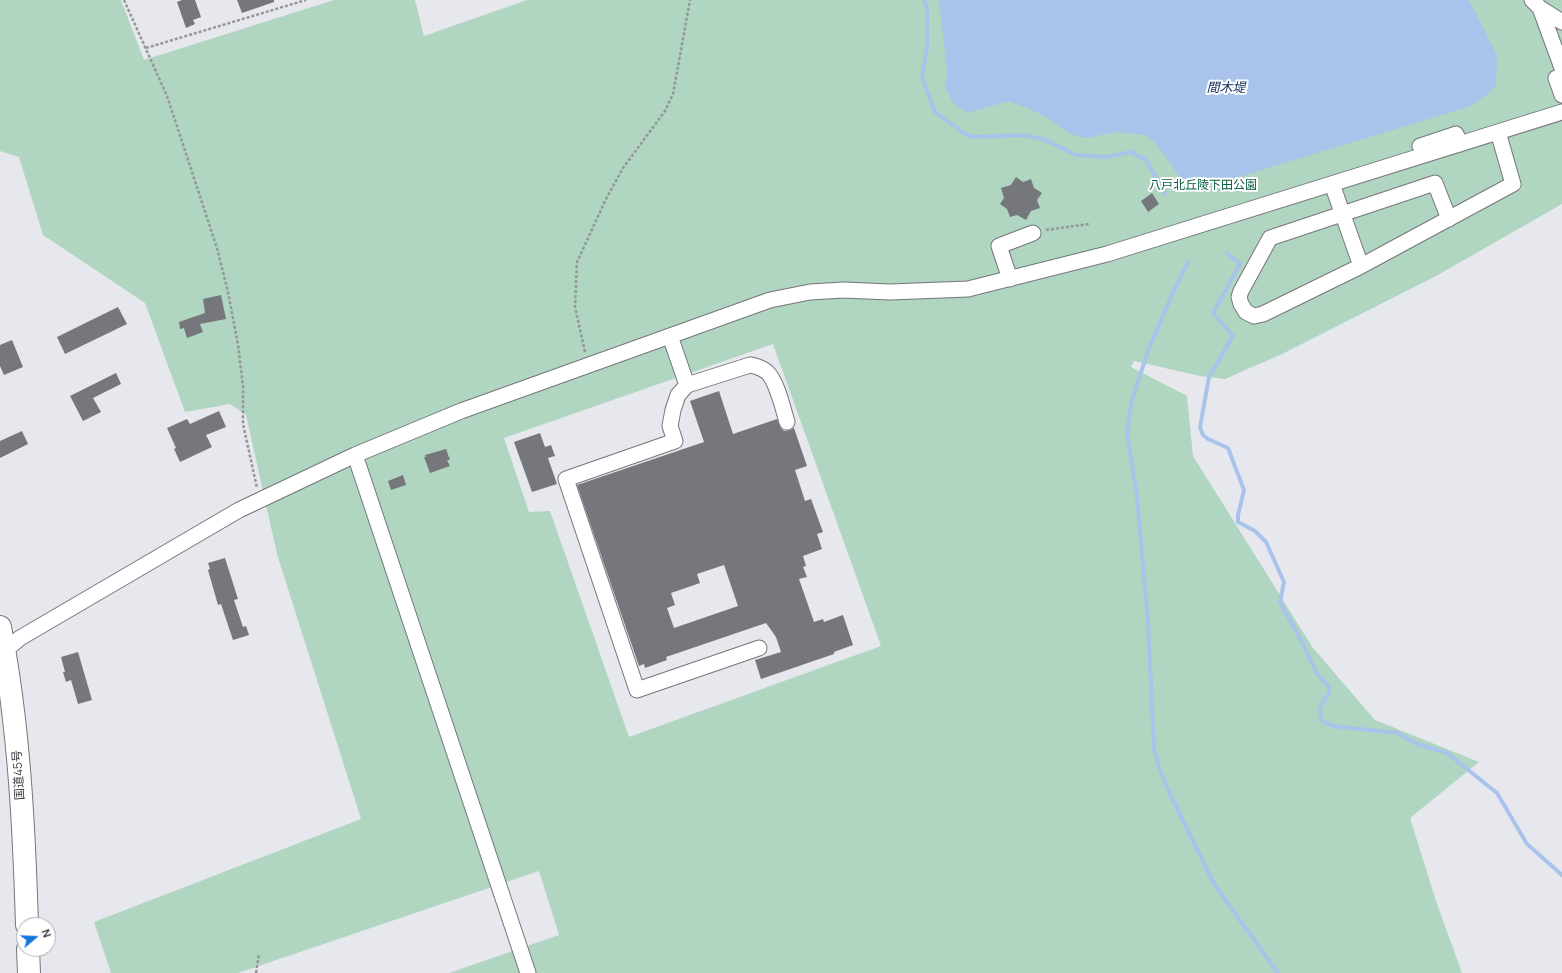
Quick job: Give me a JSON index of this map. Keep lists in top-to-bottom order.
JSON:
{
  "streets": {
    "highway": ["国道45号"]
  },
  "water": ["間木堤"],
  "parks": ["八戸北丘陵下田公園"],
  "north": "right"
}
